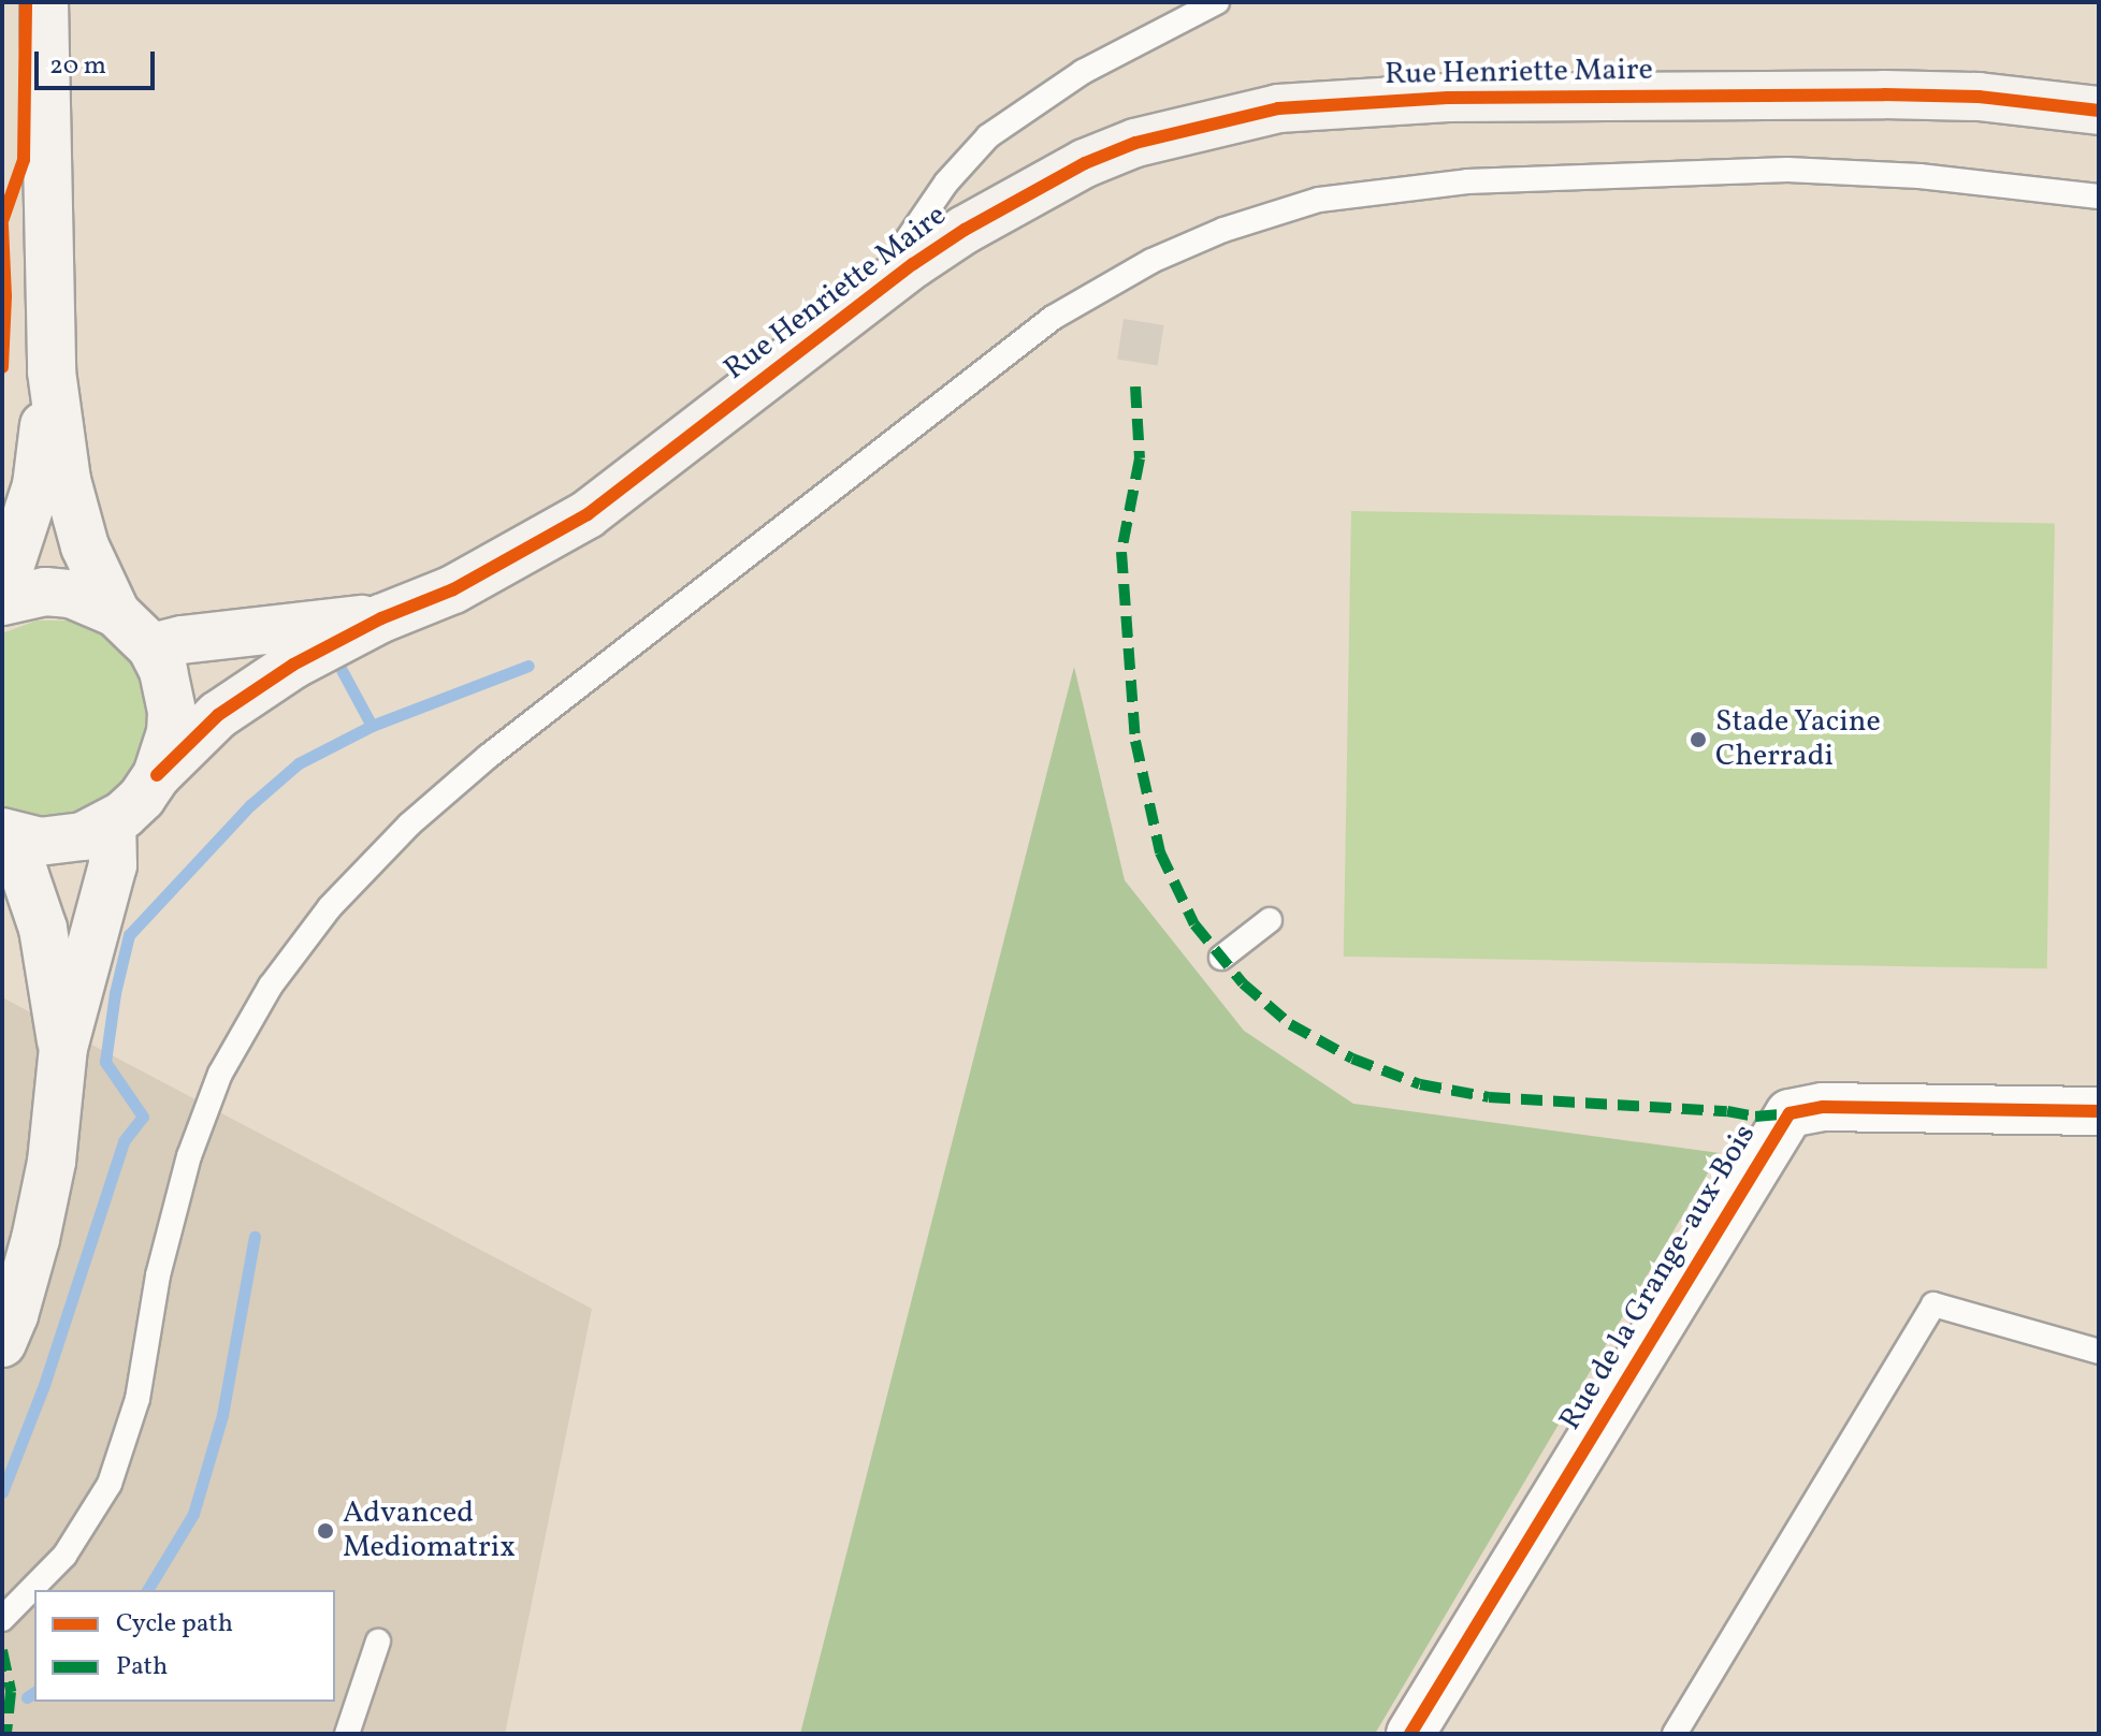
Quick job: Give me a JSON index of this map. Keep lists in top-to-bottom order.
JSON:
{
  "streets": {
    "street": ["Rue Henriette Maire", "Rue de la Grange-aux-Bois"]
  },
  "places": ["Stade Yacine Cherradi", "Advanced Mediomatrix"],
  "legend": ["Cycle path", "Path"],
  "scale_bar": "20 m"
}
